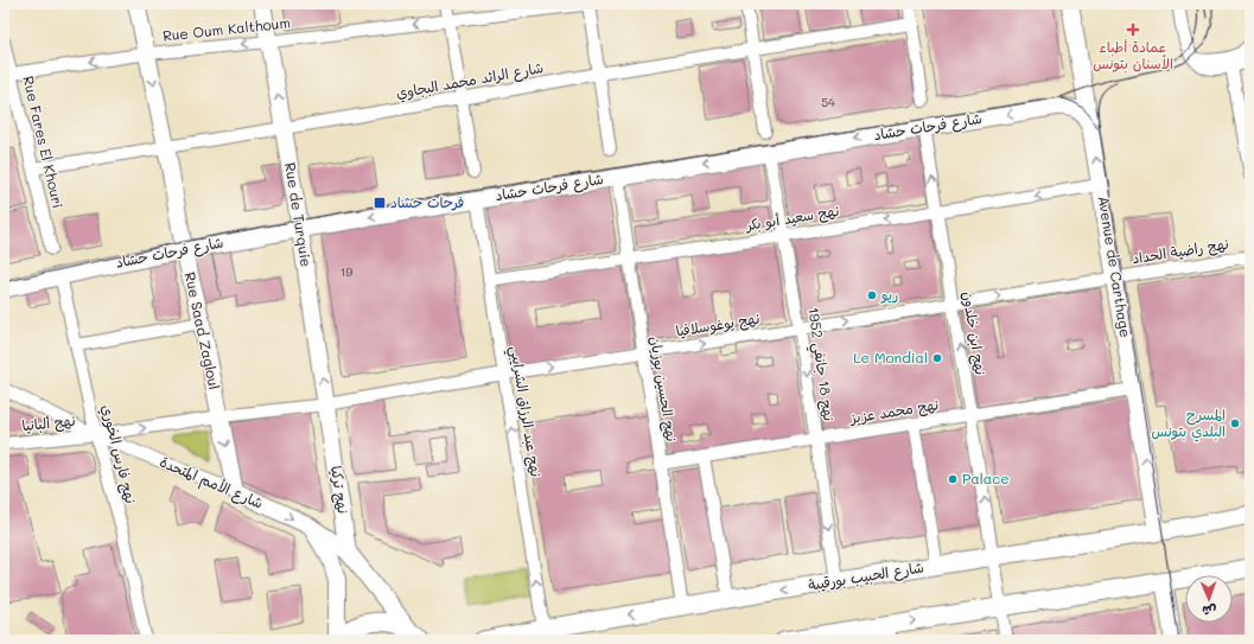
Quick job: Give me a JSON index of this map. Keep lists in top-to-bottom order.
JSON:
{
  "streets": {
    "main road": ["شارع الحبيب بورقيبة"],
    "street": [
      "Rue Oum Kalthoum",
      "شارع الرائد محمد البجاوي",
      "شارع فرحات حشاد",
      "Rue Fares El Khouri",
      "Rue de Turquie",
      "نهج سعيد أبو بكر",
      "نهج راضية الحداد",
      "Avenue de Carthage",
      "نهج يوغوسلافيا",
      "Rue Saad Zagloul",
      "نهج ابن خلدون",
      "نهج 18 جانفي 1952",
      "نهج الحسين بوزيان",
      "نهج عبد الرزاق الشرايبي",
      "نهج محمد عزيز",
      "نهج ألبانيا",
      "نهج فارس الخوري",
      "شارع الأمم المتحدة",
      "نهج تركيا"
    ]
  },
  "crossings": [
    ["Rue Oum Kalthoum", "Rue Fares El Khouri"],
    ["Rue Oum Kalthoum", "Rue de Turquie"],
    ["Rue Oum Kalthoum", "Rue Saad Zagloul"],
    ["شارع الرائد محمد البجاوي", "Rue Fares El Khouri"],
    ["شارع الرائد محمد البجاوي", "Rue de Turquie"],
    ["شارع الرائد محمد البجاوي", "Rue Saad Zagloul"],
    ["شارع فرحات حشاد", "Rue de Turquie"],
    ["شارع فرحات حشاد", "Avenue de Carthage"],
    ["شارع فرحات حشاد", "Rue Saad Zagloul"],
    ["شارع فرحات حشاد", "نهج ابن خلدون"],
    ["شارع فرحات حشاد", "نهج 18 جانفي 1952"],
    ["شارع فرحات حشاد", "نهج الحسين بوزيان"],
    ["شارع فرحات حشاد", "نهج عبد الرزاق الشرايبي"],
    ["شارع فرحات حشاد", "نهج فارس الخوري"],
    ["Rue de Turquie", "نهج يوغوسلافيا"],
    ["Rue de Turquie", "نهج تركيا"],
    ["نهج سعيد أبو بكر", "Avenue de Carthage"],
    ["نهج سعيد أبو بكر", "نهج ابن خلدون"],
    ["نهج سعيد أبو بكر", "نهج 18 جانفي 1952"],
    ["نهج سعيد أبو بكر", "نهج الحسين بوزيان"],
    ["نهج سعيد أبو بكر", "نهج عبد الرزاق الشرايبي"],
    ["نهج راضية الحداد", "Avenue de Carthage"],
    ["نهج راضية الحداد", "نهج يوغوسلافيا"],
    ["Avenue de Carthage", "نهج يوغوسلافيا"],
    ["Avenue de Carthage", "نهج محمد عزيز"],
    ["Avenue de Carthage", "شارع الحبيب بورقيبة"],
    ["نهج يوغوسلافيا", "Rue Saad Zagloul"],
    ["نهج يوغوسلافيا", "نهج ابن خلدون"],
    ["نهج يوغوسلافيا", "نهج 18 جانفي 1952"],
    ["نهج يوغوسلافيا", "نهج الحسين بوزيان"],
    ["نهج يوغوسلافيا", "نهج عبد الرزاق الشرايبي"],
    ["نهج يوغوسلافيا", "نهج ألبانيا"],
    ["Rue Saad Zagloul", "نهج ألبانيا"],
    ["Rue Saad Zagloul", "شارع الأمم المتحدة"],
    ["نهج ابن خلدون", "نهج محمد عزيز"],
    ["نهج ابن خلدون", "شارع الحبيب بورقيبة"],
    ["نهج 18 جانفي 1952", "نهج محمد عزيز"],
    ["نهج 18 جانفي 1952", "شارع الحبيب بورقيبة"],
    ["نهج الحسين بوزيان", "نهج محمد عزيز"],
    ["نهج الحسين بوزيان", "شارع الحبيب بورقيبة"],
    ["نهج عبد الرزاق الشرايبي", "شارع الحبيب بورقيبة"],
    ["نهج ألبانيا", "نهج فارس الخوري"],
    ["نهج ألبانيا", "شارع الأمم المتحدة"],
    ["نهج فارس الخوري", "شارع الأمم المتحدة"],
    ["شارع الأمم المتحدة", "نهج تركيا"]
  ],
  "one_way": [
    "Rue Oum Kalthoum",
    "شارع فرحات حشاد",
    "Rue de Turquie",
    "نهج سعيد أبو بكر",
    "Avenue de Carthage",
    "نهج يوغوسلافيا",
    "نهج عبد الرزاق الشرايبي"
  ],
  "places": {
    "health": ["عمادة أطباء الأسنان بتونس"],
    "transit": ["فرحات حشاد"],
    "other": [
      "ريو",
      "Le Mondial",
      "المسرح البلدي بتونس",
      "Palace"
    ]
  },
  "house_numbers": ["54", "19"],
  "north": "bottom"
}
